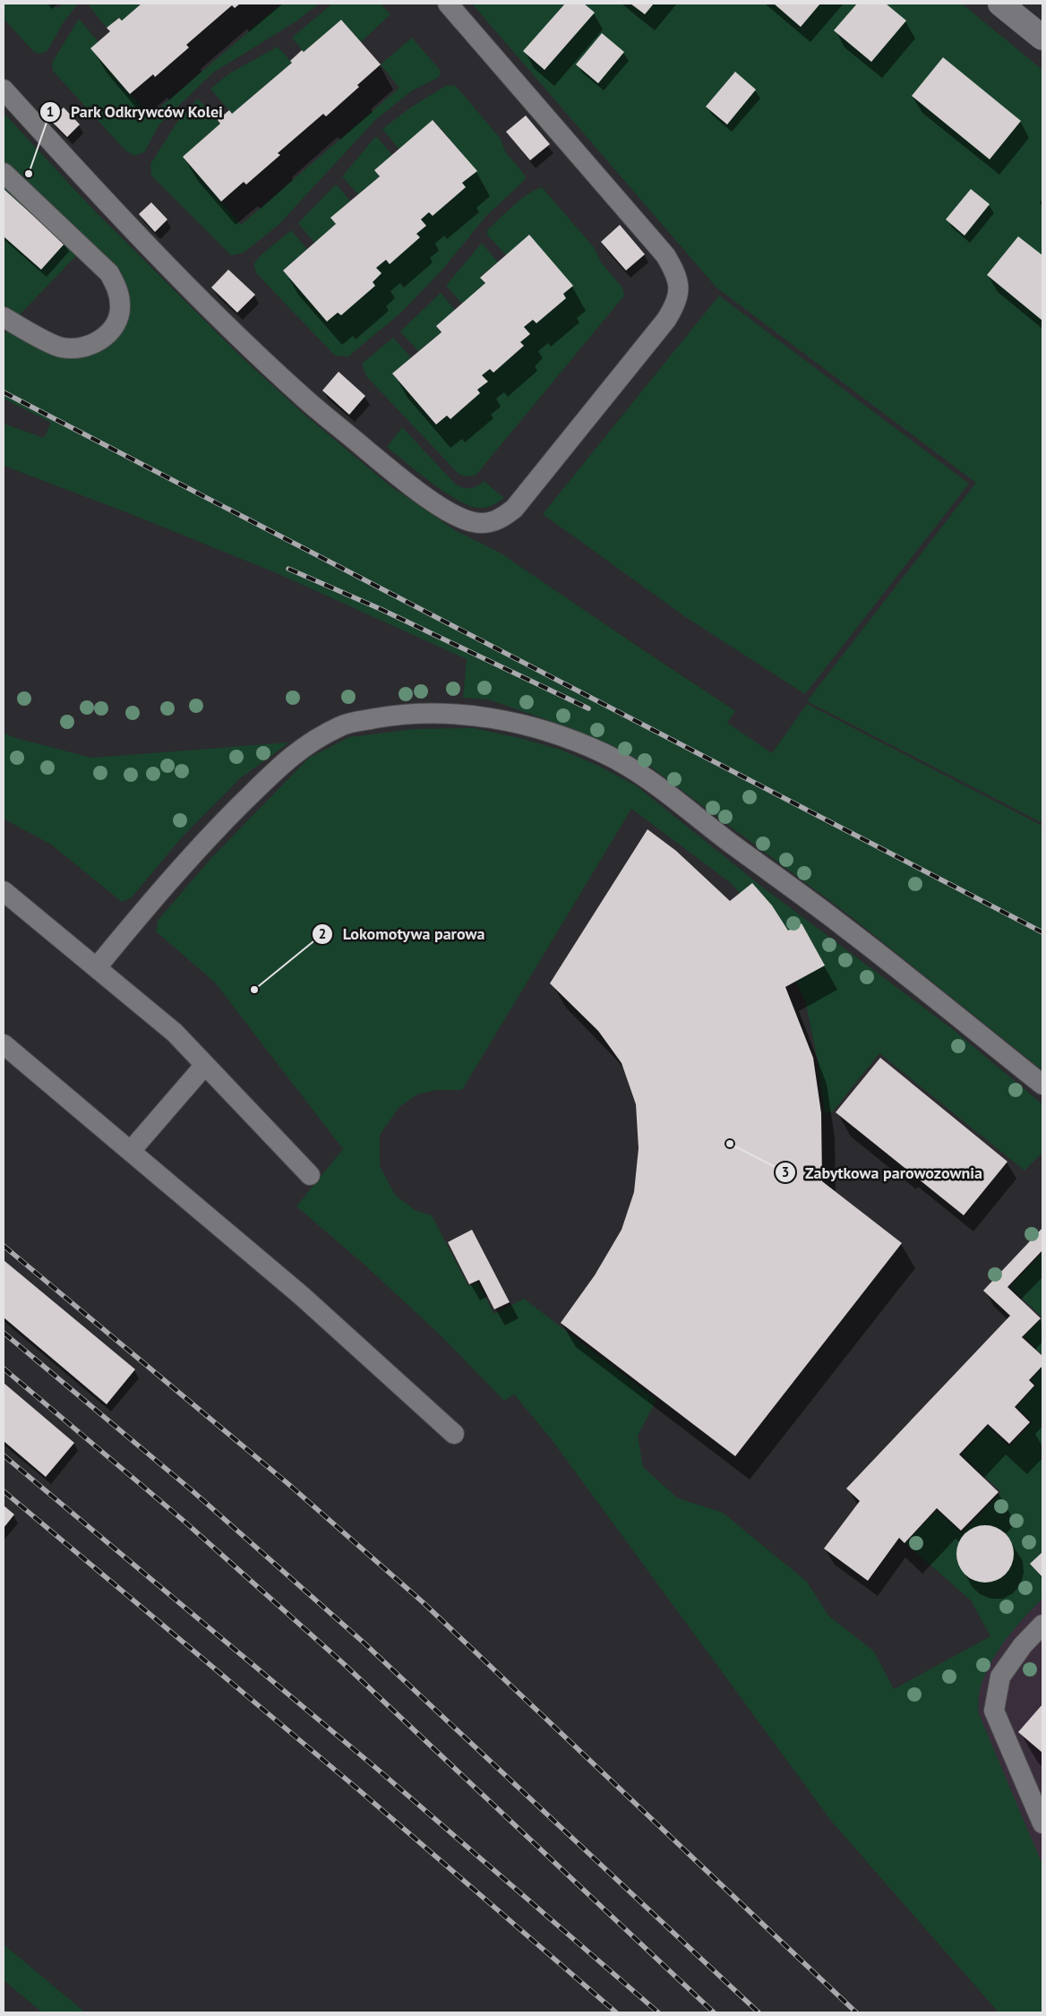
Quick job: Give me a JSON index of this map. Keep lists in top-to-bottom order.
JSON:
{
  "places": ["Park Odkrywców Kolei", "Lokomotywa parowa", "Zabytkowa parowozownia"]
}
